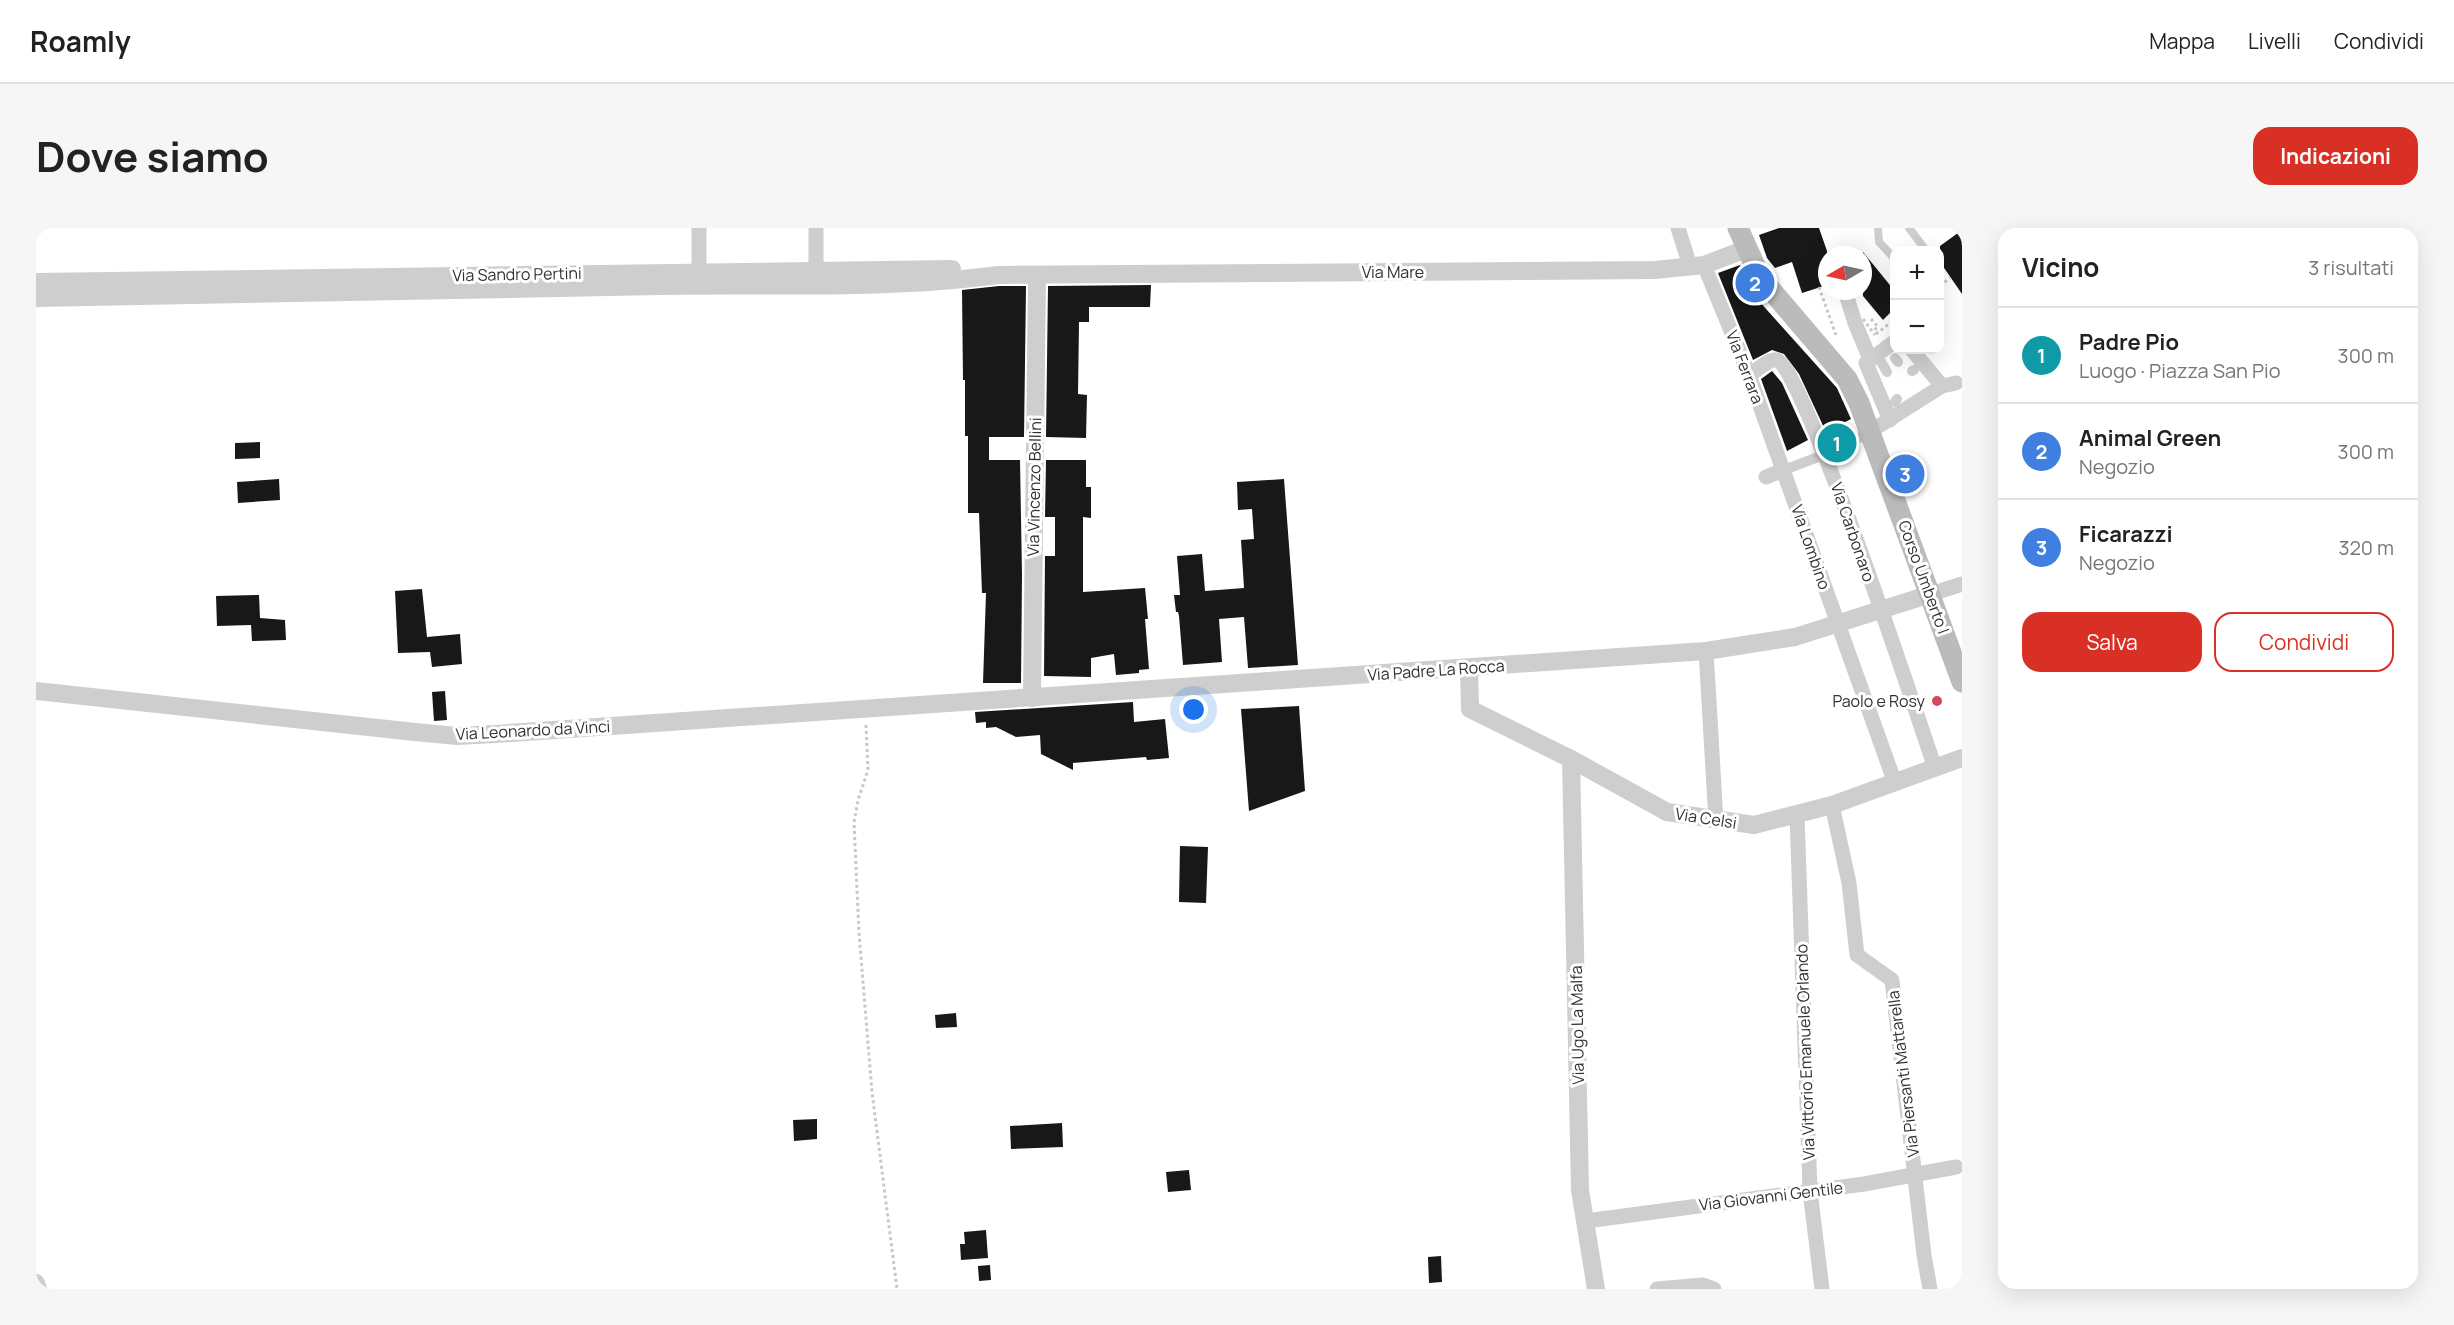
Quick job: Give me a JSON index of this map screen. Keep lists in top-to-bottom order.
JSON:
{
  "streets": {
    "main road": ["Corso Umberto I"],
    "street": [
      "Via Mare",
      "Via Sandro Pertini",
      "Via Ferrara",
      "Via Vincenzo Bellini",
      "Via Carbonaro",
      "Via Lombino",
      "Via Padre La Rocca",
      "Via Leonardo da Vinci",
      "Via Celsi",
      "Via Ugo La Malfa",
      "Via Vittorio Emanuele Orlando",
      "Via Piersanti Mattarella",
      "Via Giovanni Gentile"
    ]
  },
  "crossings": [
    ["Via Mare", "Via Sandro Pertini"],
    ["Via Mare", "Via Ferrara"],
    ["Via Mare", "Via Vincenzo Bellini"],
    ["Via Mare", "Corso Umberto I"],
    ["Via Sandro Pertini", "Via Vincenzo Bellini"],
    ["Via Ferrara", "Via Carbonaro"],
    ["Via Ferrara", "Via Lombino"],
    ["Via Vincenzo Bellini", "Via Padre La Rocca"],
    ["Via Vincenzo Bellini", "Via Leonardo da Vinci"],
    ["Via Carbonaro", "Via Padre La Rocca"],
    ["Via Carbonaro", "Via Celsi"],
    ["Via Lombino", "Via Padre La Rocca"],
    ["Via Lombino", "Via Celsi"],
    ["Corso Umberto I", "Via Padre La Rocca"],
    ["Via Padre La Rocca", "Via Leonardo da Vinci"],
    ["Via Padre La Rocca", "Via Celsi"],
    ["Via Celsi", "Via Ugo La Malfa"],
    ["Via Celsi", "Via Vittorio Emanuele Orlando"],
    ["Via Celsi", "Via Piersanti Mattarella"],
    ["Via Ugo La Malfa", "Via Giovanni Gentile"],
    ["Via Vittorio Emanuele Orlando", "Via Giovanni Gentile"],
    ["Via Piersanti Mattarella", "Via Giovanni Gentile"]
  ],
  "places": ["Paolo e Rosy"],
  "north": "left",
  "page": {
    "header": "Roamly",
    "nav": ["Mappa", "Livelli", "Condividi"],
    "title": "Dove siamo",
    "buttons": [
      "Indicazioni",
      ["Salva", "Condividi"]
    ],
    "heading": ["Vicino", "3 risultati"],
    "map_buttons": ["+", "−"],
    "pins": ["2", "1", "3"],
    "list": [
      {
        "mark": "1",
        "name": "Padre Pio",
        "note": "Luogo · Piazza San Pio",
        "value": "300 m"
      },
      {
        "mark": "2",
        "name": "Animal Green",
        "note": "Negozio",
        "value": "300 m"
      },
      {
        "mark": "3",
        "name": "Ficarazzi",
        "note": "Negozio",
        "value": "320 m"
      }
    ]
  }
}
